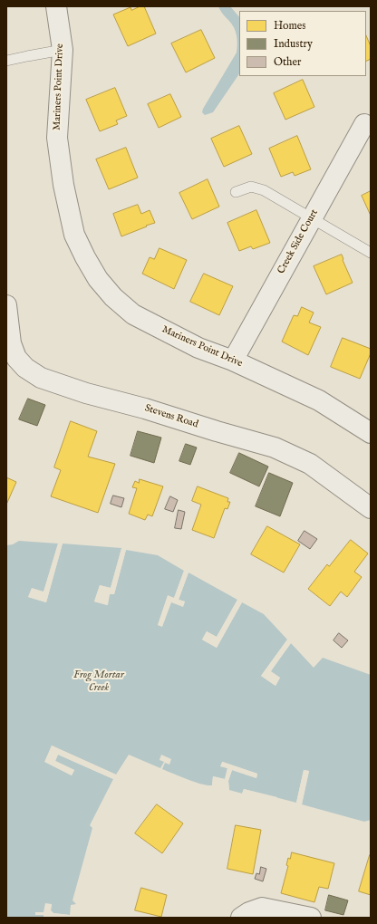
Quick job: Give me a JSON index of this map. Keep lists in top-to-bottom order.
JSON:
{
  "streets": {
    "street": ["Mariners Point Drive", "Creek Side Court", "Stevens Road"]
  },
  "crossings": [
    ["Mariners Point Drive", "Creek Side Court"]
  ],
  "water": ["Frog Mortar Creek"],
  "legend": ["Homes", "Industry", "Other"]
}
